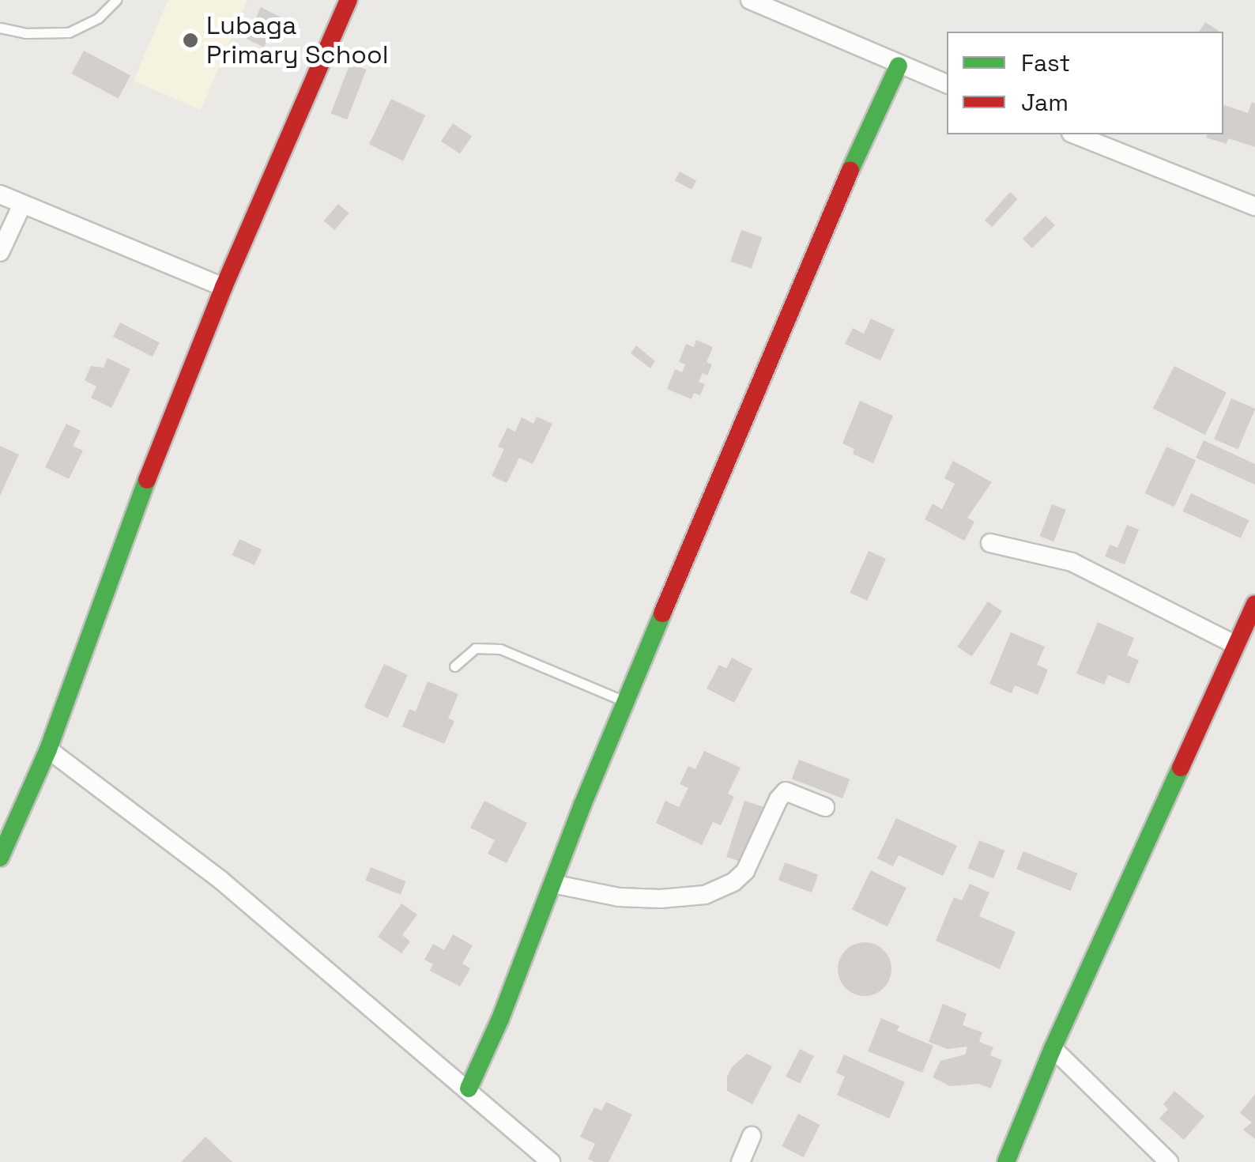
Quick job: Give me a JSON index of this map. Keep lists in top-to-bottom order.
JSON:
{
  "places": ["Lubaga Primary School"],
  "legend": ["Fast", "Jam"]
}
